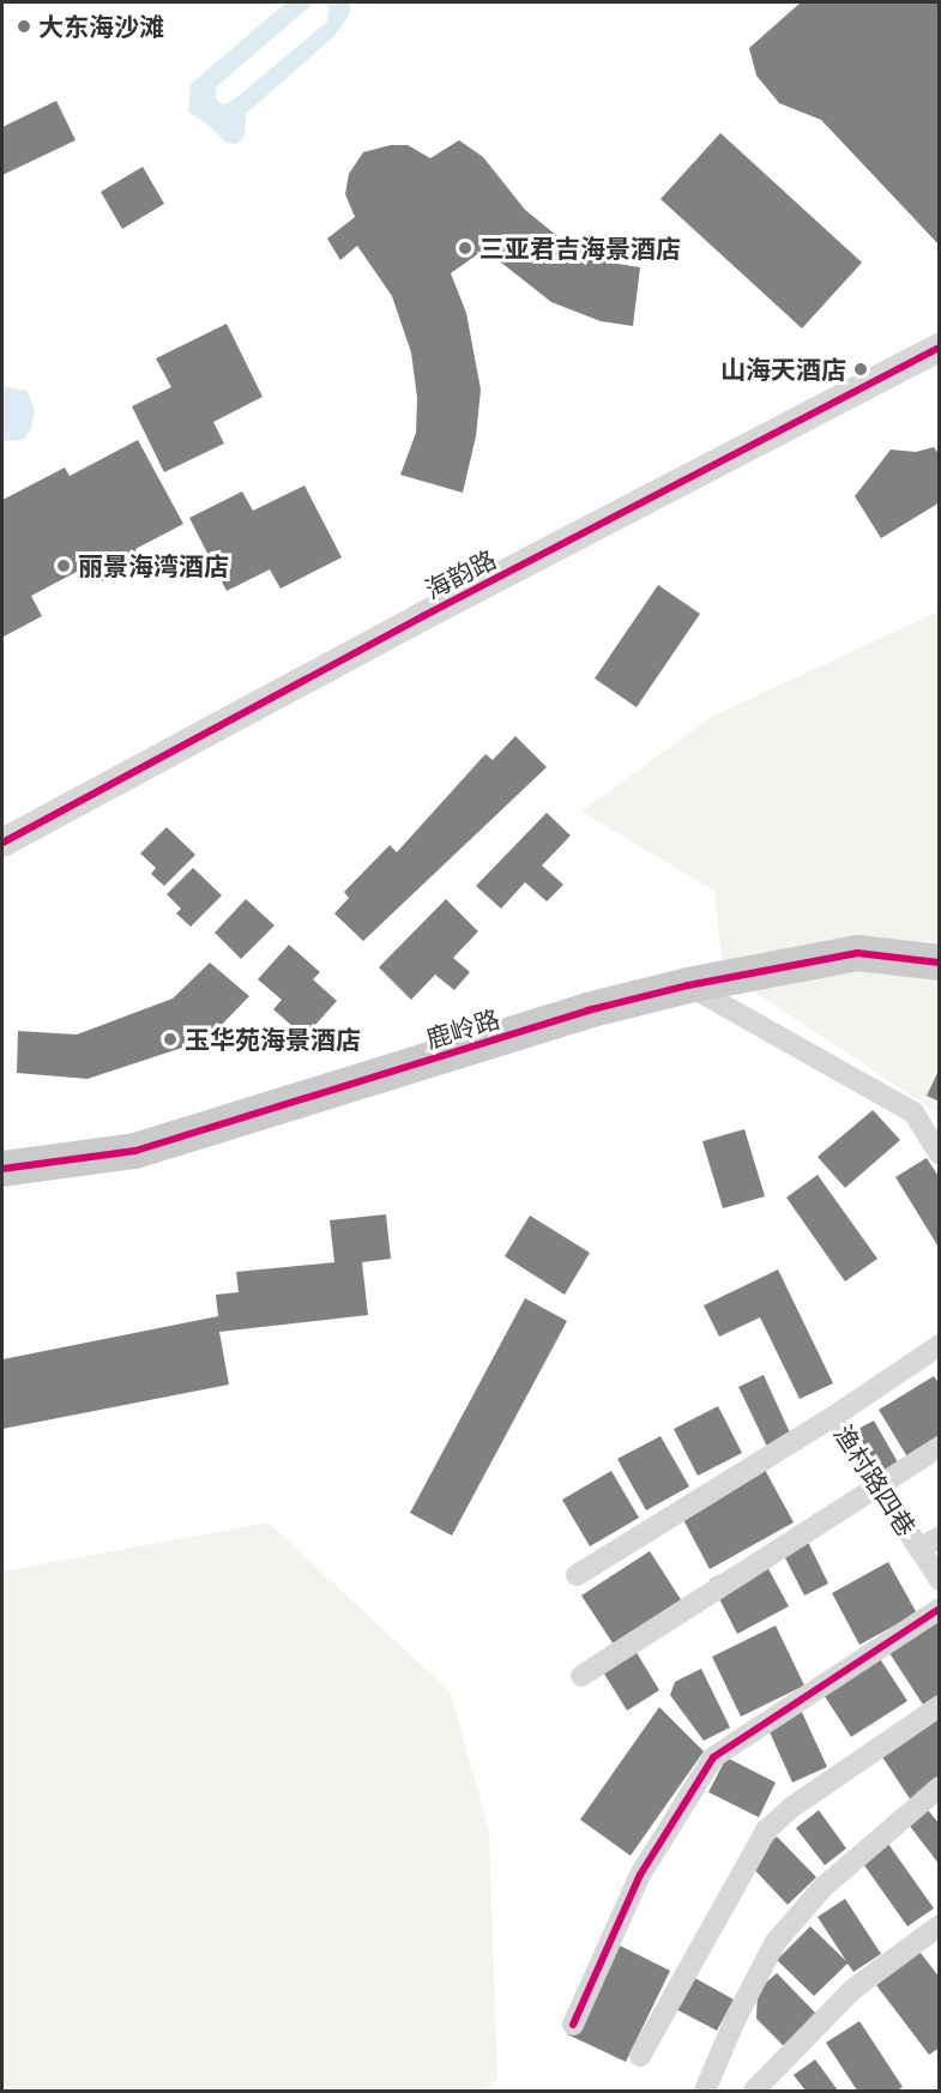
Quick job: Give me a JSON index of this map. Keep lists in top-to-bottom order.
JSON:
{
  "streets": {
    "main road": ["鹿岭路"],
    "street": ["海韵路", "渔村路四巷"]
  },
  "places": [
    "大东海沙滩",
    "三亚君吉海景酒店",
    "山海天酒店",
    "丽景海湾酒店",
    "玉华苑海景酒店"
  ]
}
